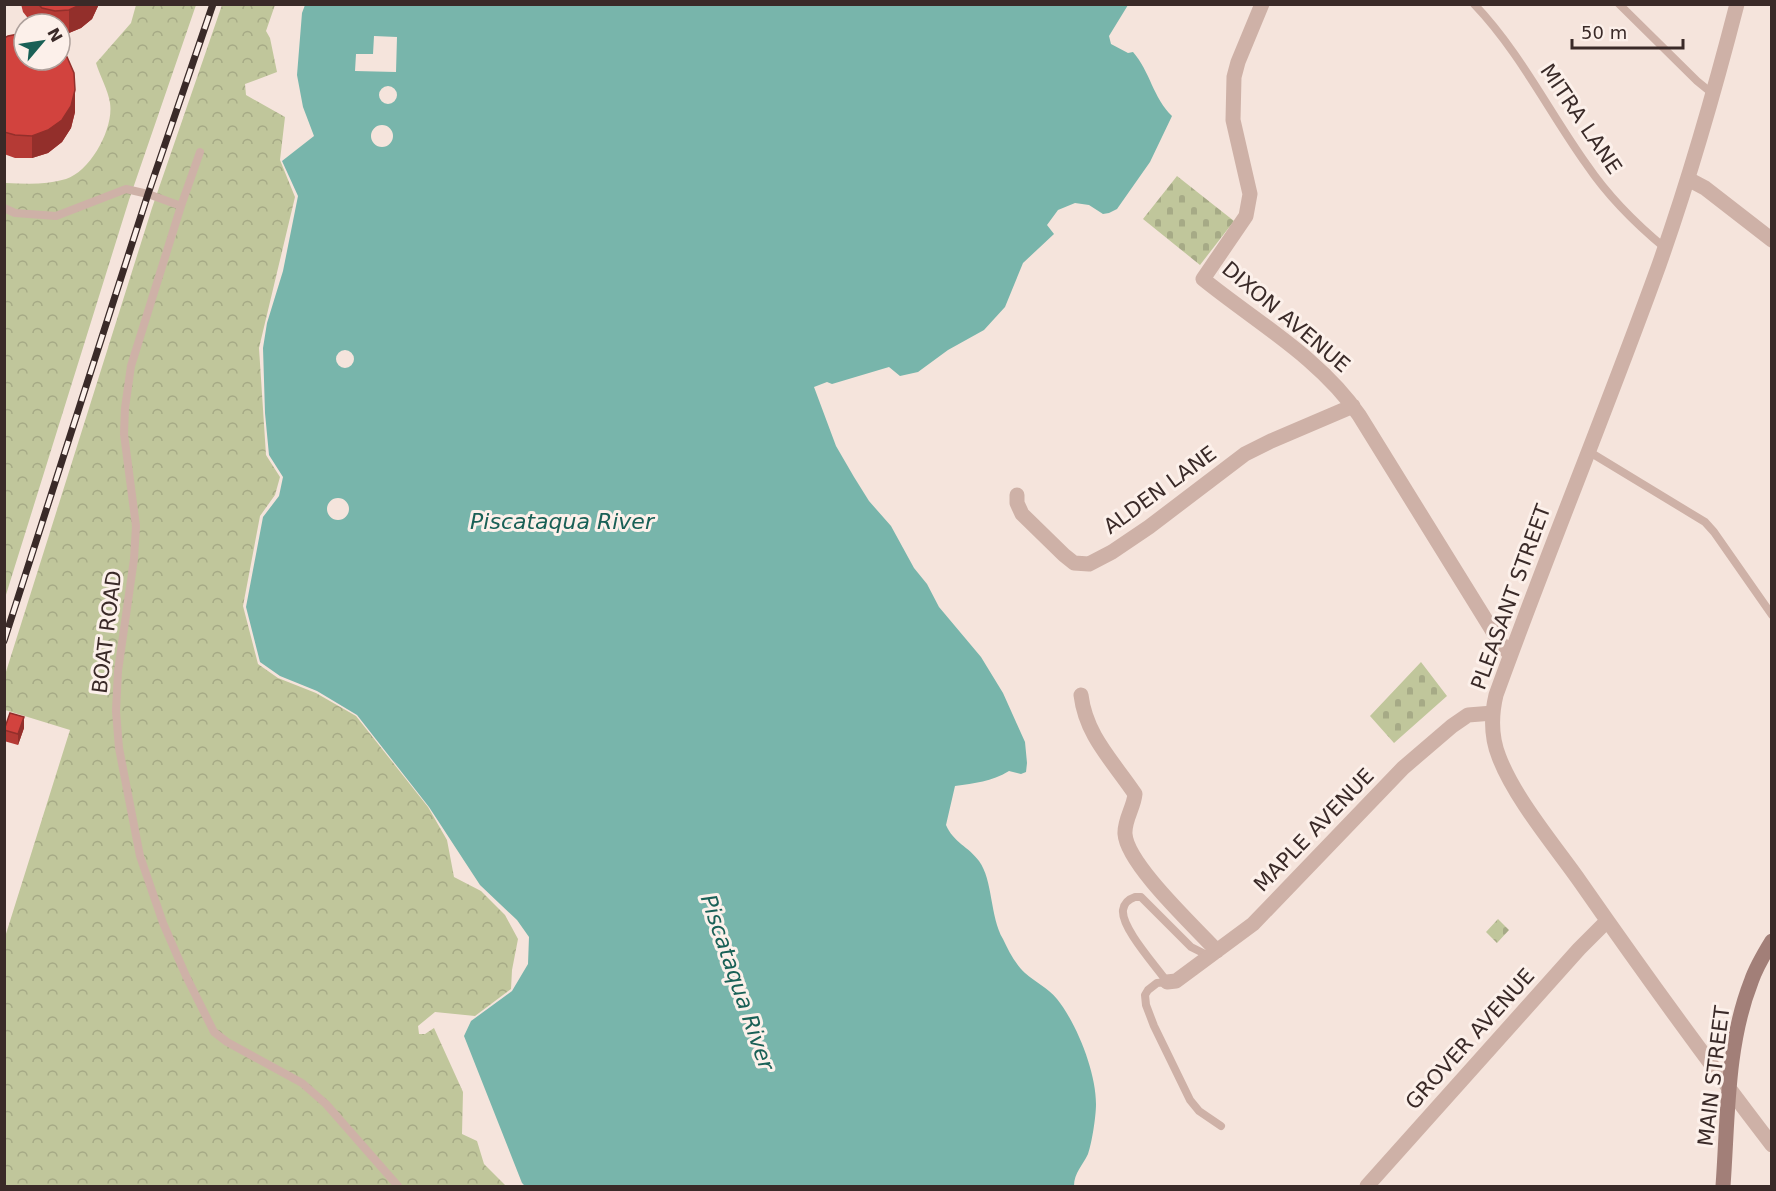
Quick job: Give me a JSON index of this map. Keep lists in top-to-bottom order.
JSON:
{
  "streets": {
    "main road": ["MAIN STREET"],
    "street": [
      "DIXON AVENUE",
      "ALDEN LANE",
      "PLEASANT STREET",
      "MAPLE AVENUE",
      "GROVER AVENUE"
    ],
    "lane": ["MITRA LANE", "BOAT ROAD"]
  },
  "crossings": [
    ["MITRA LANE", "PLEASANT STREET"],
    ["DIXON AVENUE", "ALDEN LANE"],
    ["DIXON AVENUE", "PLEASANT STREET"],
    ["PLEASANT STREET", "MAPLE AVENUE"],
    ["PLEASANT STREET", "GROVER AVENUE"],
    ["PLEASANT STREET", "MAIN STREET"]
  ],
  "water": ["Piscataqua River"],
  "scale_bar": "50 m",
  "north": "top right"
}
